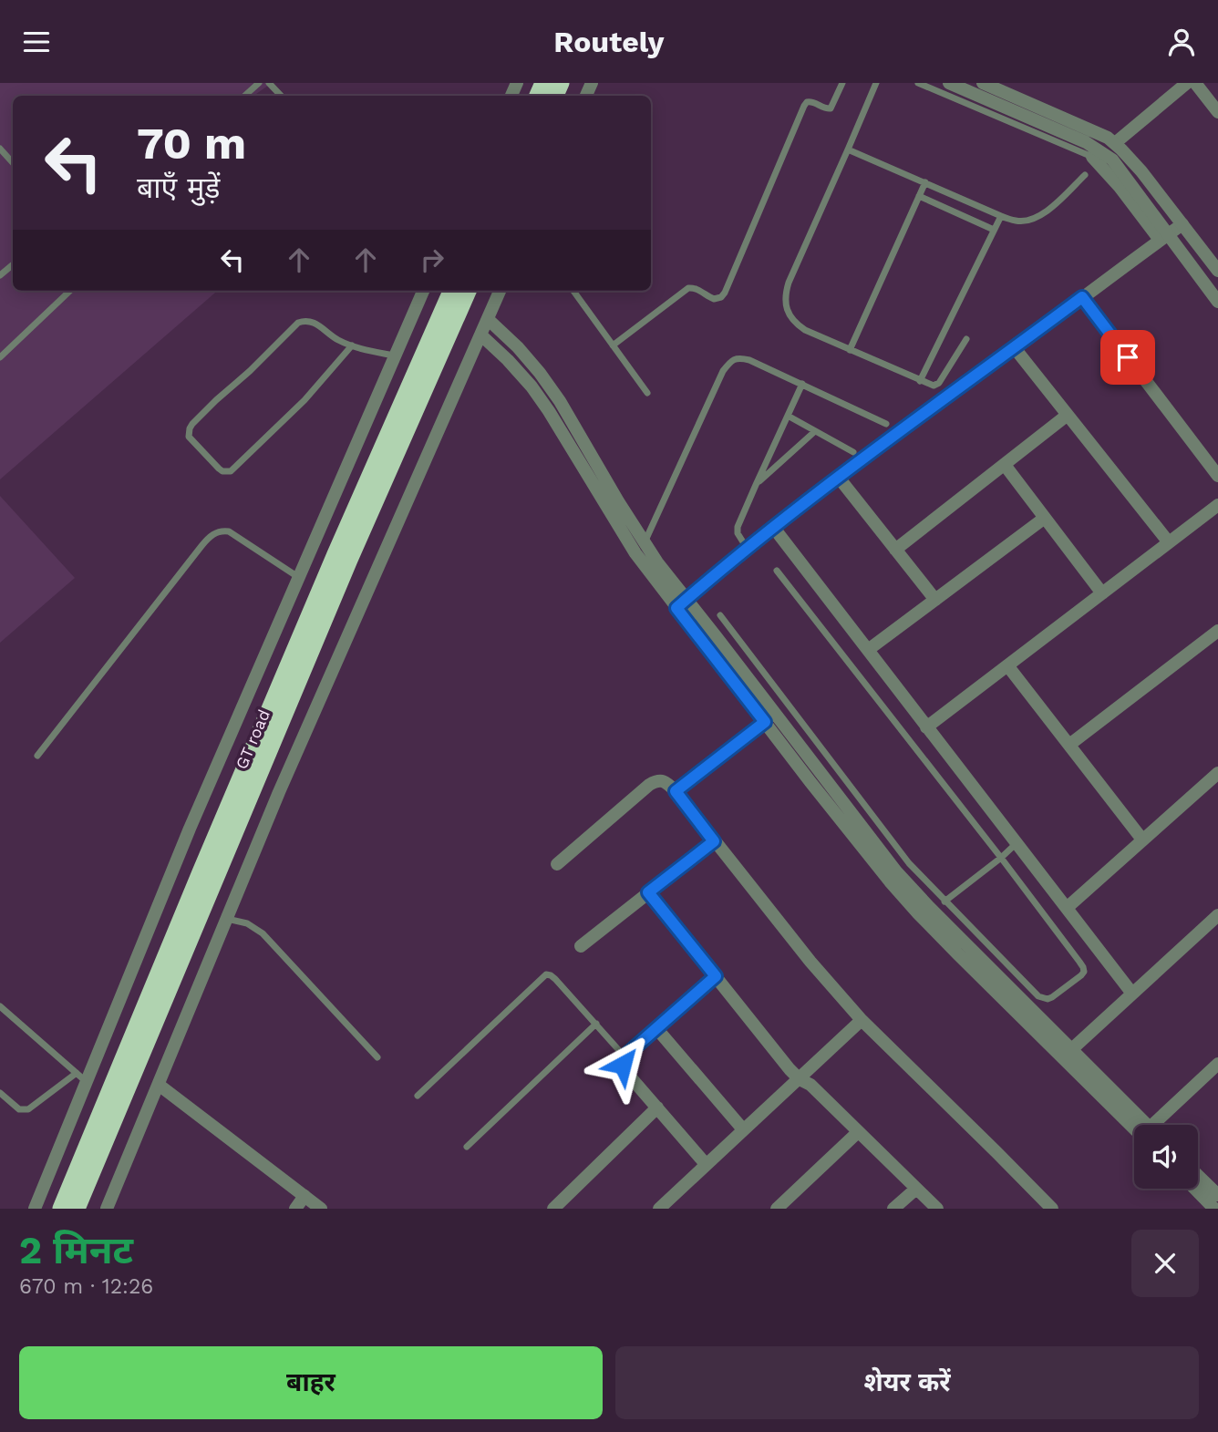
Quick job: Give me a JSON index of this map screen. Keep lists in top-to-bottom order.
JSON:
{
  "streets": {
    "highway": ["GT road"]
  },
  "page": {
    "header": "Routely",
    "turn": ["70 m", "बाएँ मुड़ें"],
    "heading": ["2 मिनट", "670 m · 12:26"],
    "buttons": ["बाहर", "शेयर करें"]
  }
}
